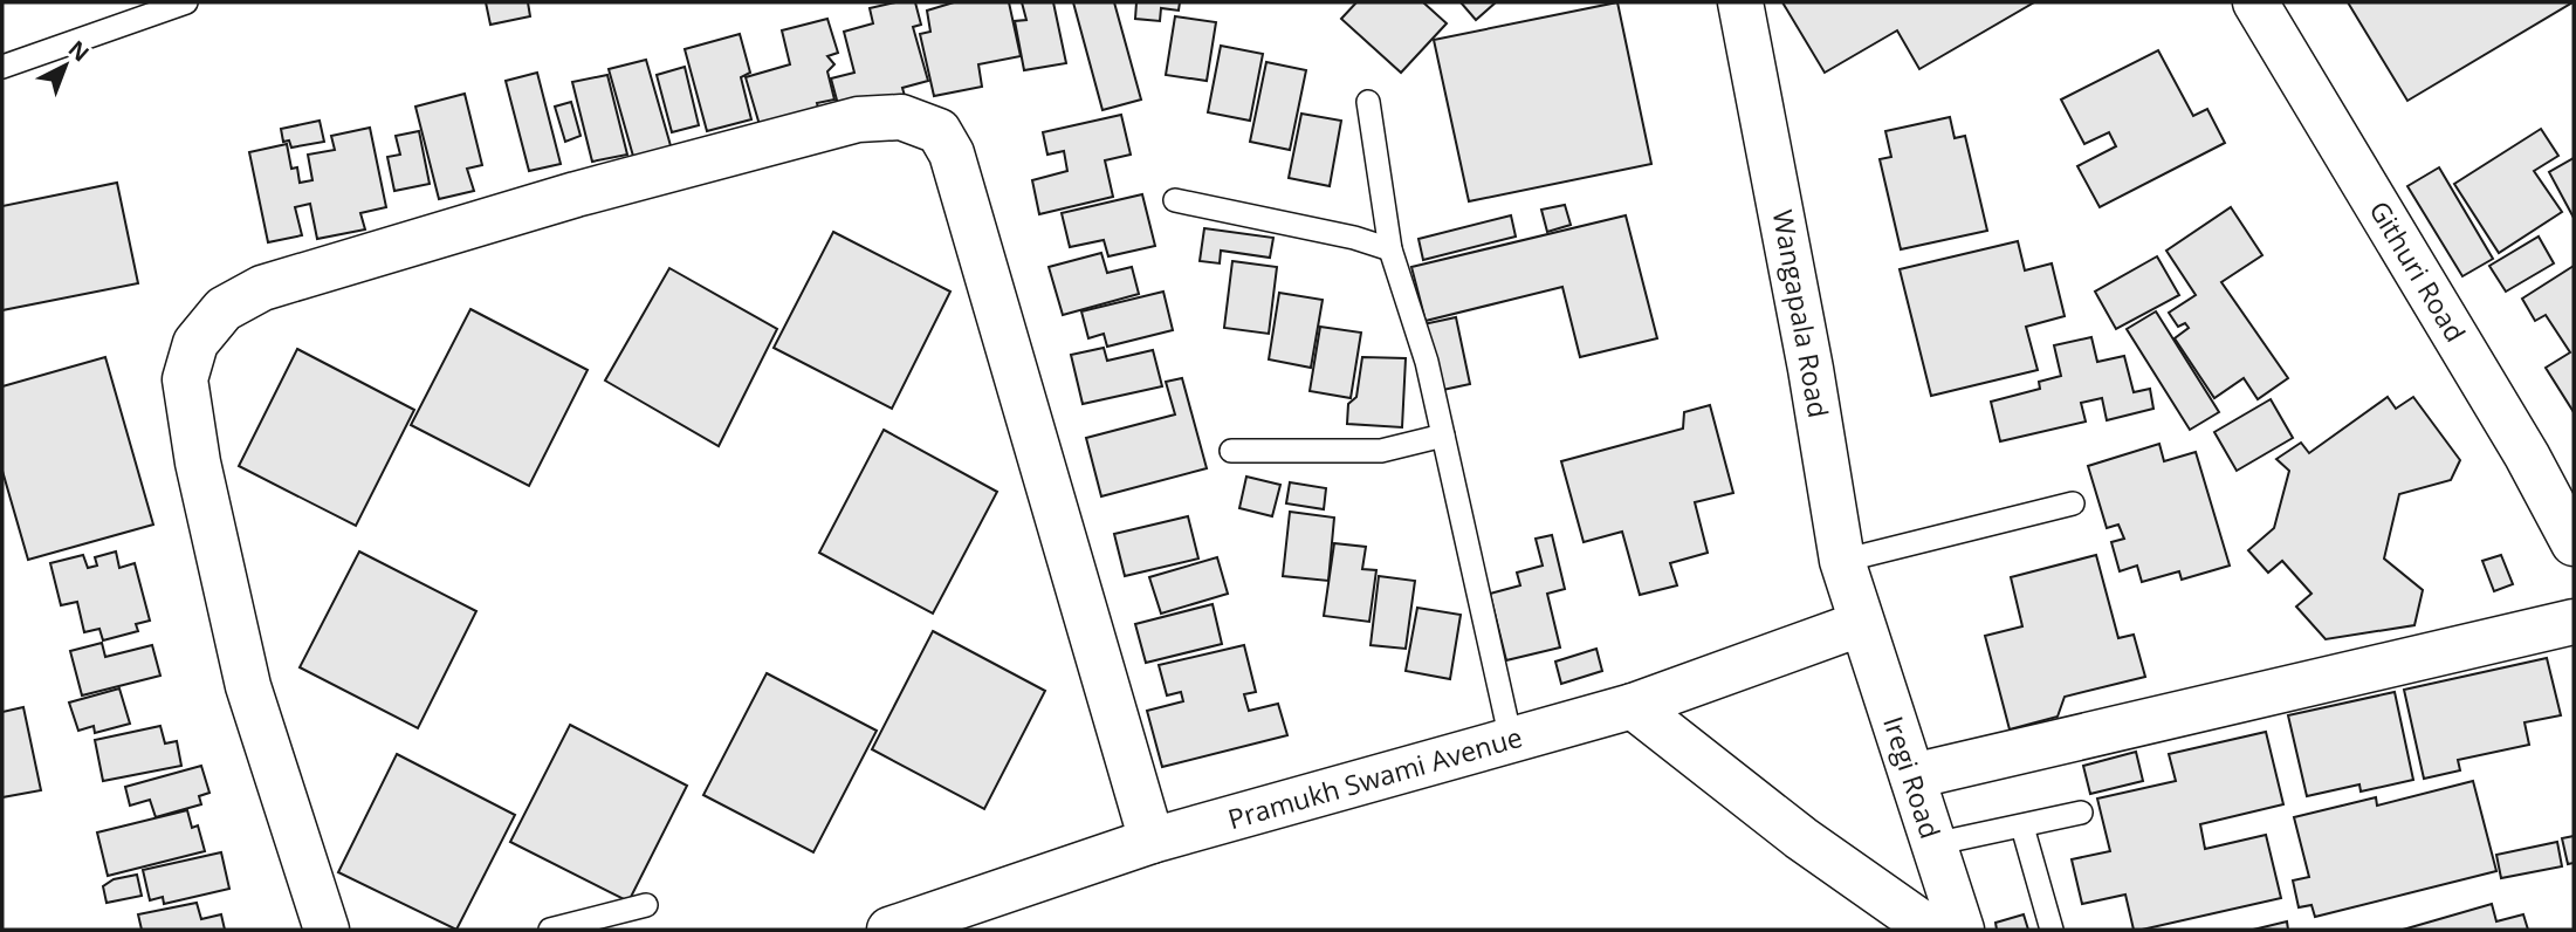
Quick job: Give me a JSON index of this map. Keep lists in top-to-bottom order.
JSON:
{
  "streets": {
    "street": [
      "Githuri Road",
      "Wangapala Road",
      "Iregi Road",
      "Pramukh Swami Avenue"
    ]
  },
  "crossings": [
    ["Wangapala Road", "Iregi Road"],
    ["Wangapala Road", "Pramukh Swami Avenue"],
    ["Iregi Road", "Pramukh Swami Avenue"]
  ],
  "north": "top right"
}
